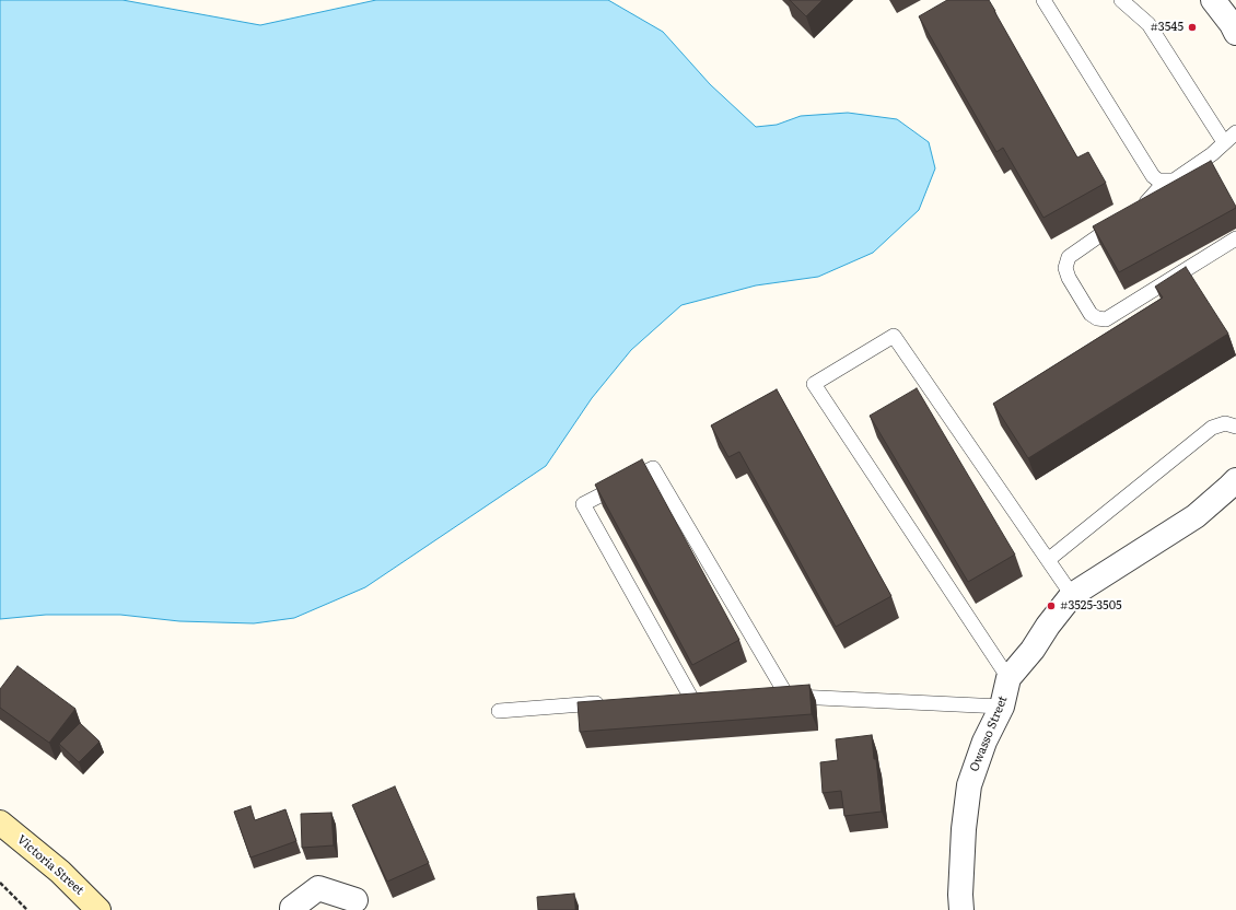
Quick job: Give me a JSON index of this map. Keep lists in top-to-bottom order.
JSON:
{
  "streets": {
    "street": ["Owasso Street", "Victoria Street"]
  },
  "places": ["#3545", "#3525-3505"]
}
